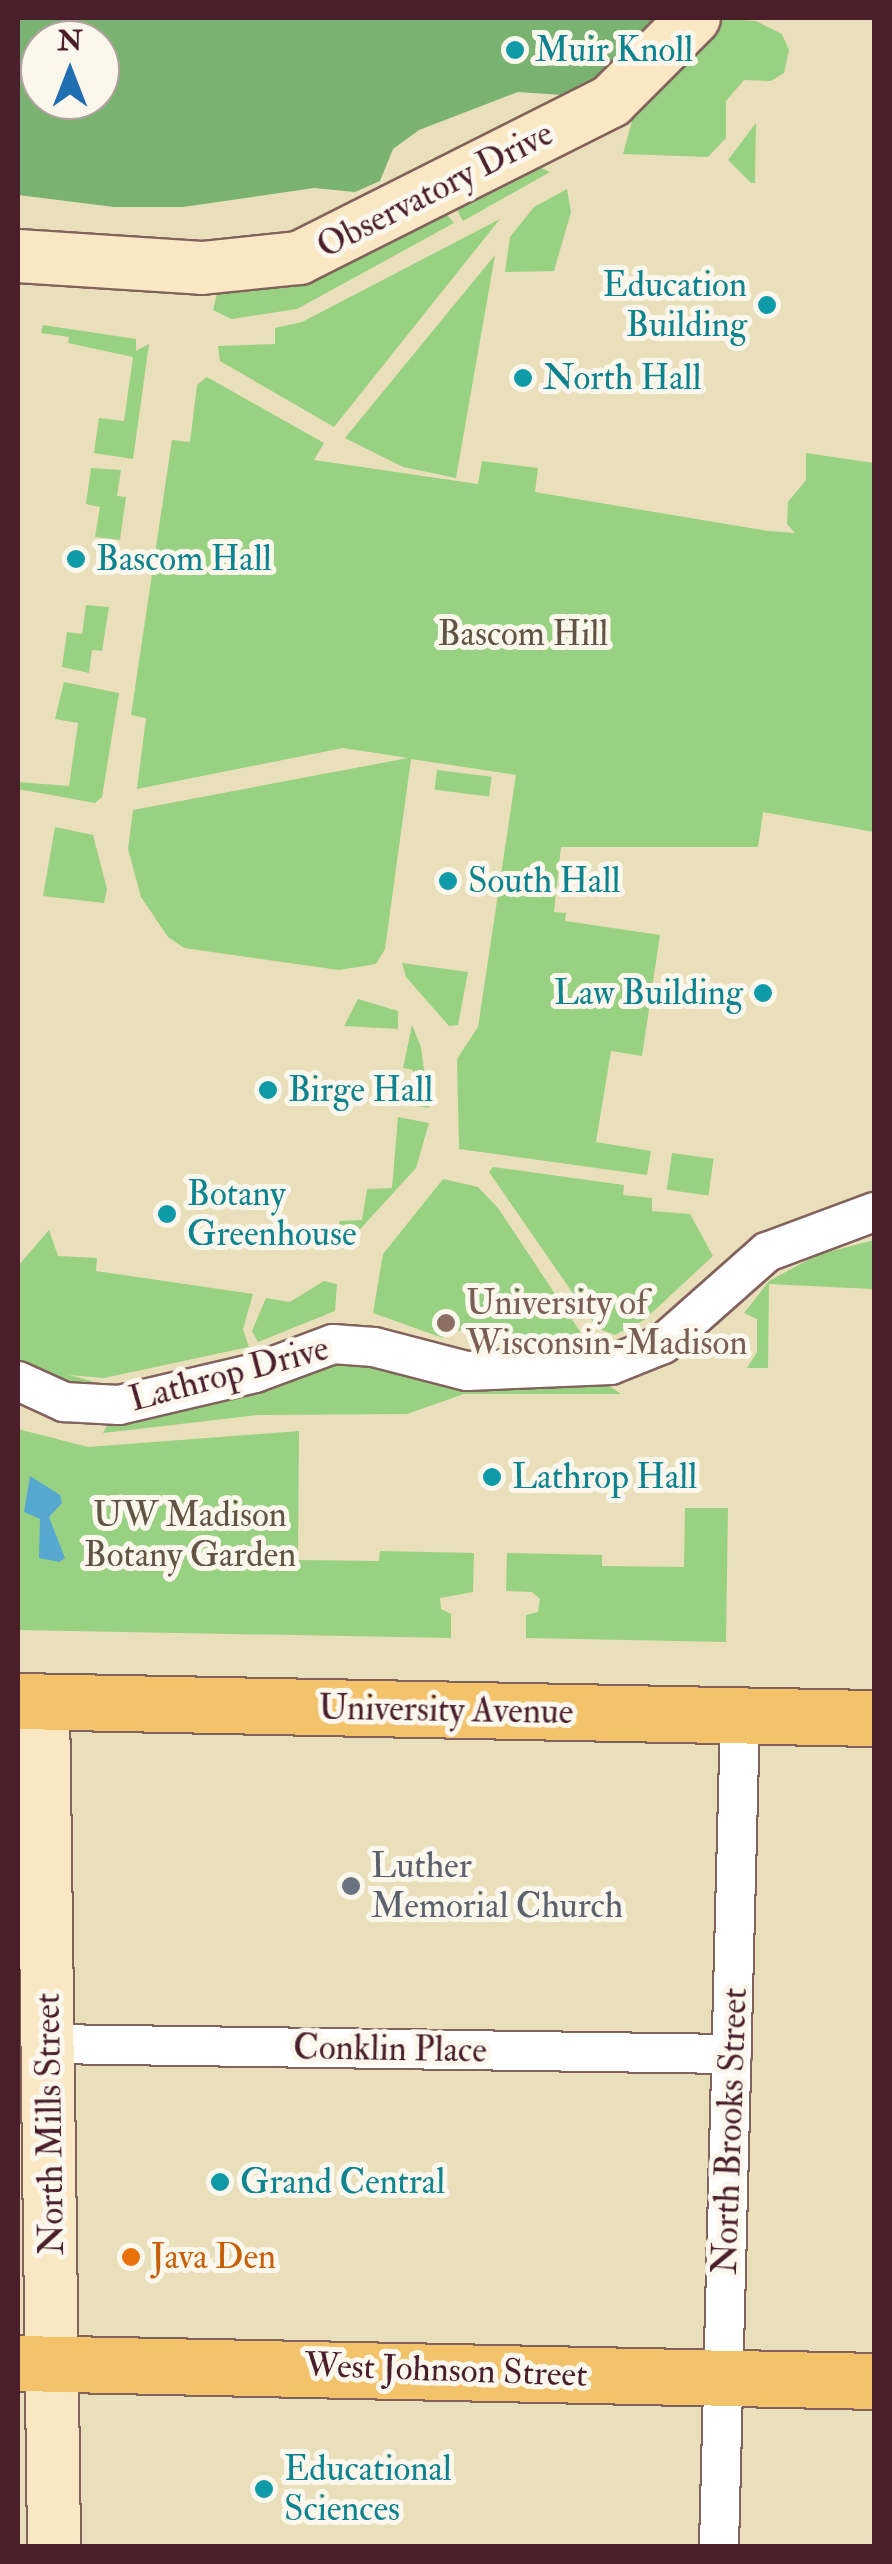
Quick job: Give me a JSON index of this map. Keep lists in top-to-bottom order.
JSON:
{
  "streets": {
    "main road": ["University Avenue", "West Johnson Street"],
    "street": [
      "Observatory Drive",
      "Lathrop Drive",
      "Conklin Place",
      "North Mills Street",
      "North Brooks Street"
    ]
  },
  "crossings": [
    ["University Avenue", "North Mills Street"],
    ["University Avenue", "North Brooks Street"],
    ["Conklin Place", "North Mills Street"],
    ["Conklin Place", "North Brooks Street"],
    ["North Mills Street", "West Johnson Street"],
    ["North Brooks Street", "West Johnson Street"]
  ],
  "parks": ["Bascom Hill", "UW Madison Botany Garden"],
  "places": [
    "Muir Knoll",
    "Education Building",
    "North Hall",
    "Bascom Hall",
    "South Hall",
    "Law Building",
    "Birge Hall",
    "Botany Greenhouse",
    "University of Wisconsin-Madison",
    "Lathrop Hall",
    "Luther Memorial Church",
    "Grand Central",
    "Java Den",
    "Educational Sciences"
  ],
  "north": "top"
}
